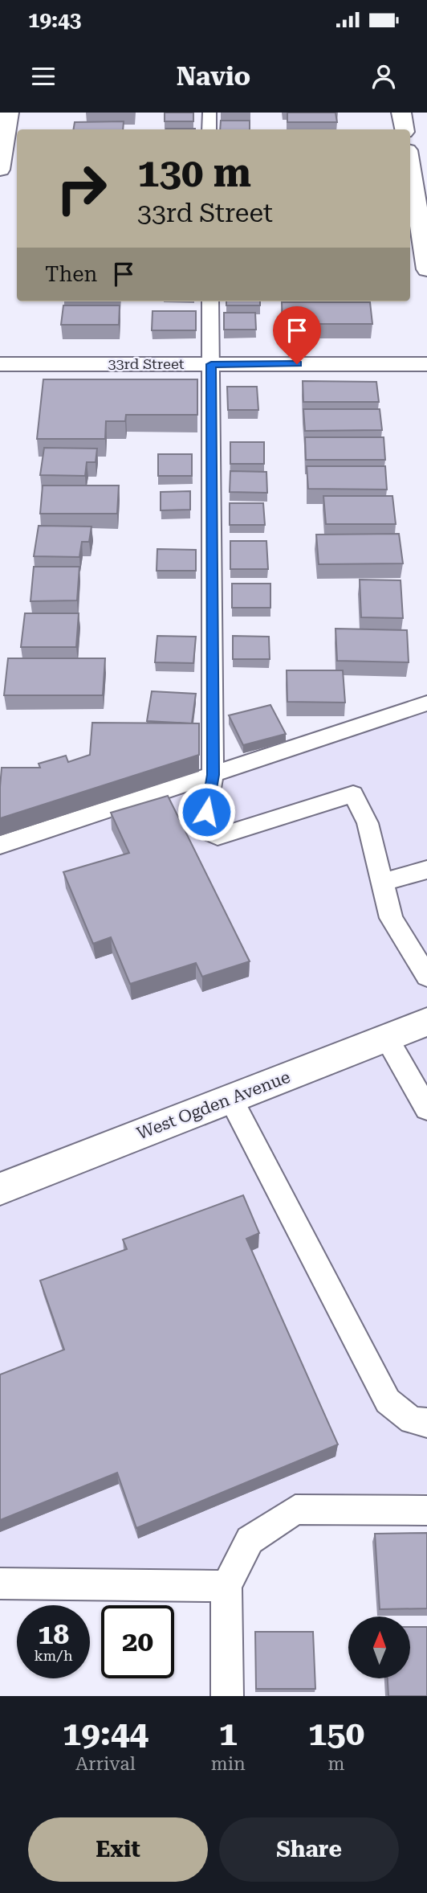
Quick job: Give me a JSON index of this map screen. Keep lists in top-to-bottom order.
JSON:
{
  "streets": {
    "street": ["33rd Street", "West Ogden Avenue"]
  },
  "north": "top",
  "page": {
    "status": "19:43",
    "header": "Navio",
    "turn": ["130 m", "33rd Street"],
    "then": "Then",
    "speed": "18 km/h",
    "limit": "20",
    "eta": [
      "19:44",
      "Arrival",
      "1",
      "min",
      "150",
      "m"
    ],
    "buttons": ["Exit", "Share"]
  }
}
